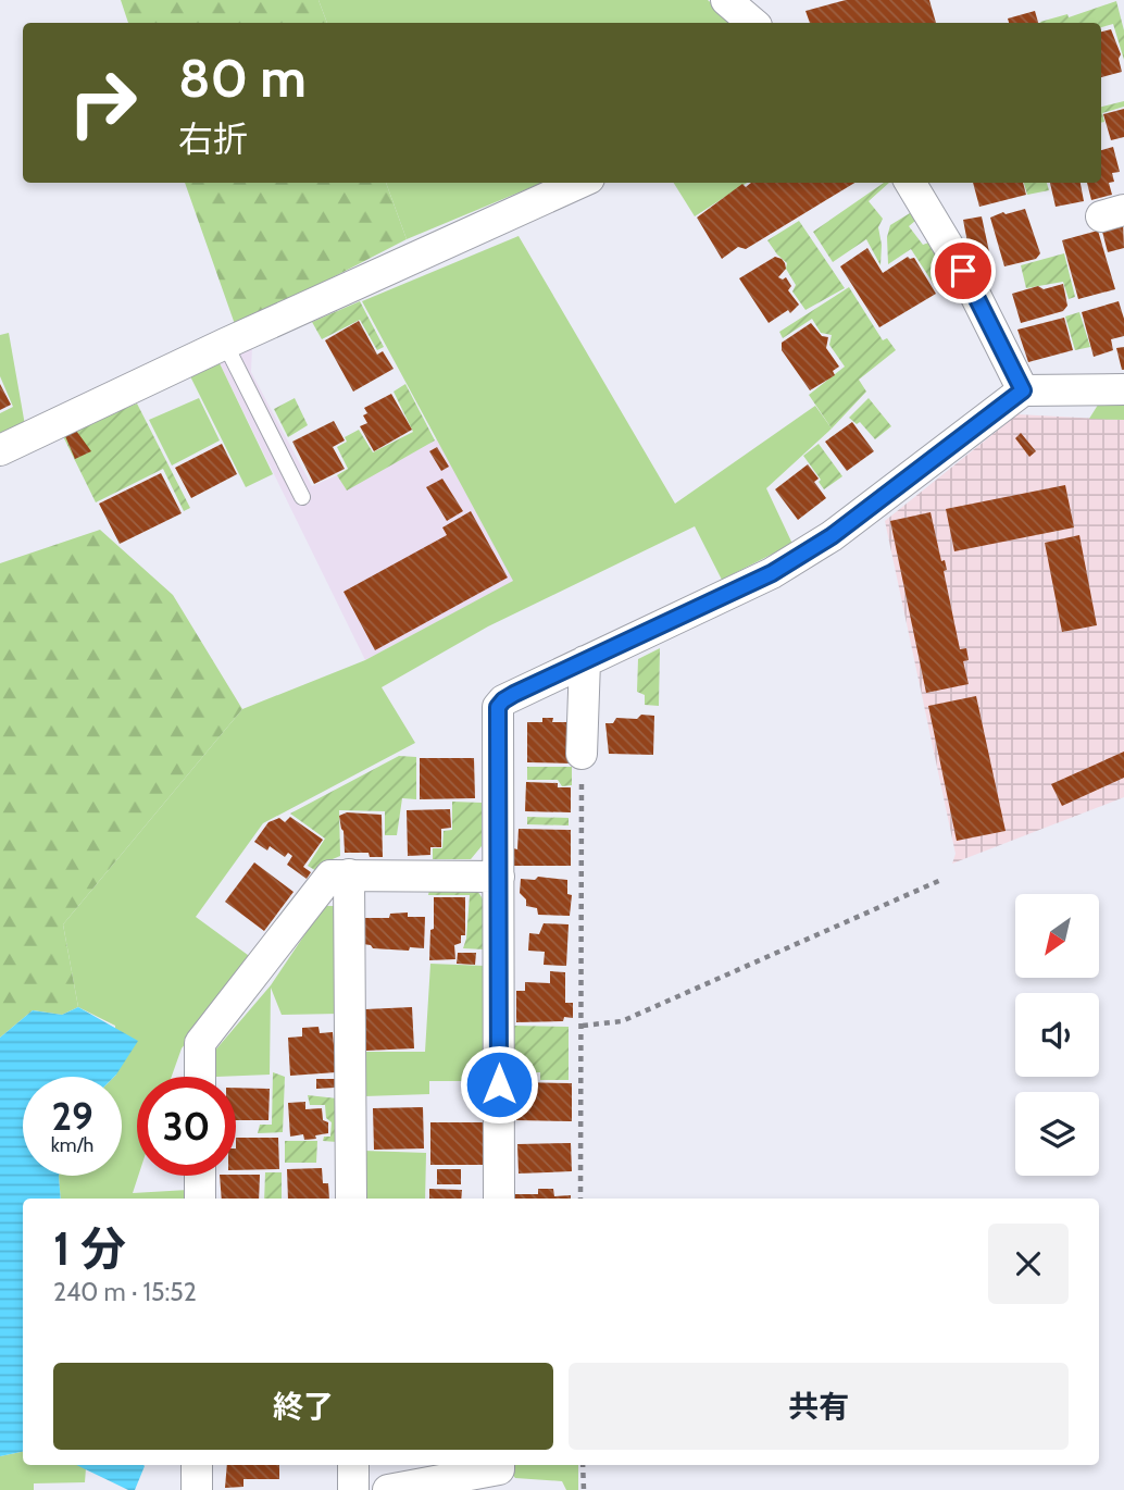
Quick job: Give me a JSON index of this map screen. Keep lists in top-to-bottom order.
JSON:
{
  "north": "bottom left",
  "page": {
    "turn": ["80 m", "右折"],
    "speed": "29 km/h",
    "limit": "30",
    "heading": ["1 分", "240 m · 15:52"],
    "buttons": ["終了", "共有"]
  }
}
